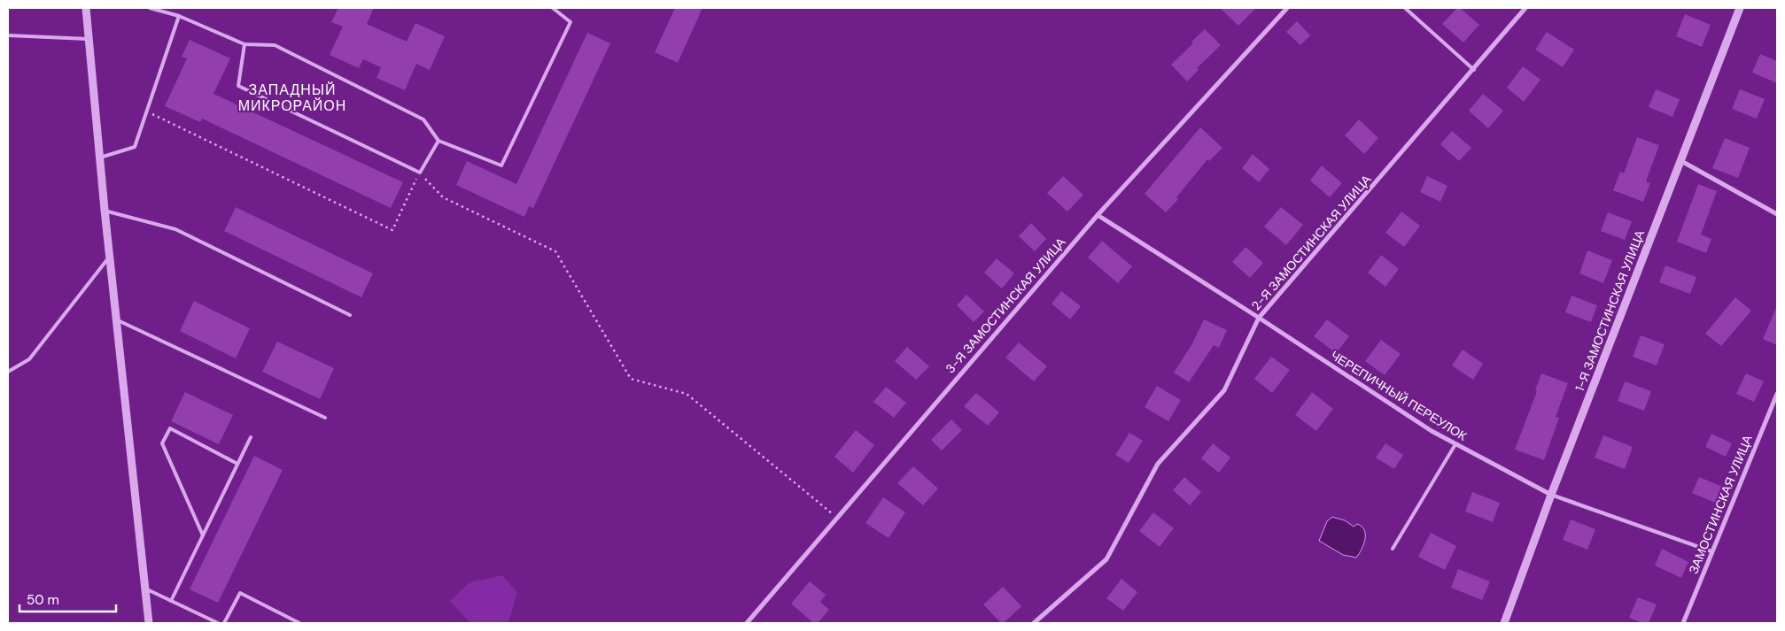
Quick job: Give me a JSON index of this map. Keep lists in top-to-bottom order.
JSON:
{
  "streets": {
    "street": [
      "2-Я ЗАМОСТИНСКАЯ УЛИЦА",
      "3-Я ЗАМОСТИНСКАЯ УЛИЦА",
      "1-Я ЗАМОСТИНСКАЯ УЛИЦА",
      "ЧЕРЕПИЧНЫЙ ПЕРЕУЛОК",
      "ЗАМОСТИНСКАЯ УЛИЦА"
    ]
  },
  "crossings": [
    ["2-Я ЗАМОСТИНСКАЯ УЛИЦА", "ЧЕРЕПИЧНЫЙ ПЕРЕУЛОК"],
    ["3-Я ЗАМОСТИНСКАЯ УЛИЦА", "ЧЕРЕПИЧНЫЙ ПЕРЕУЛОК"],
    ["1-Я ЗАМОСТИНСКАЯ УЛИЦА", "ЧЕРЕПИЧНЫЙ ПЕРЕУЛОК"],
    ["ЧЕРЕПИЧНЫЙ ПЕРЕУЛОК", "ЗАМОСТИНСКАЯ УЛИЦА"]
  ],
  "districts": ["ЗАПАДНЫЙ МИКРОРАЙОН"],
  "scale_bar": "50 m"
}
